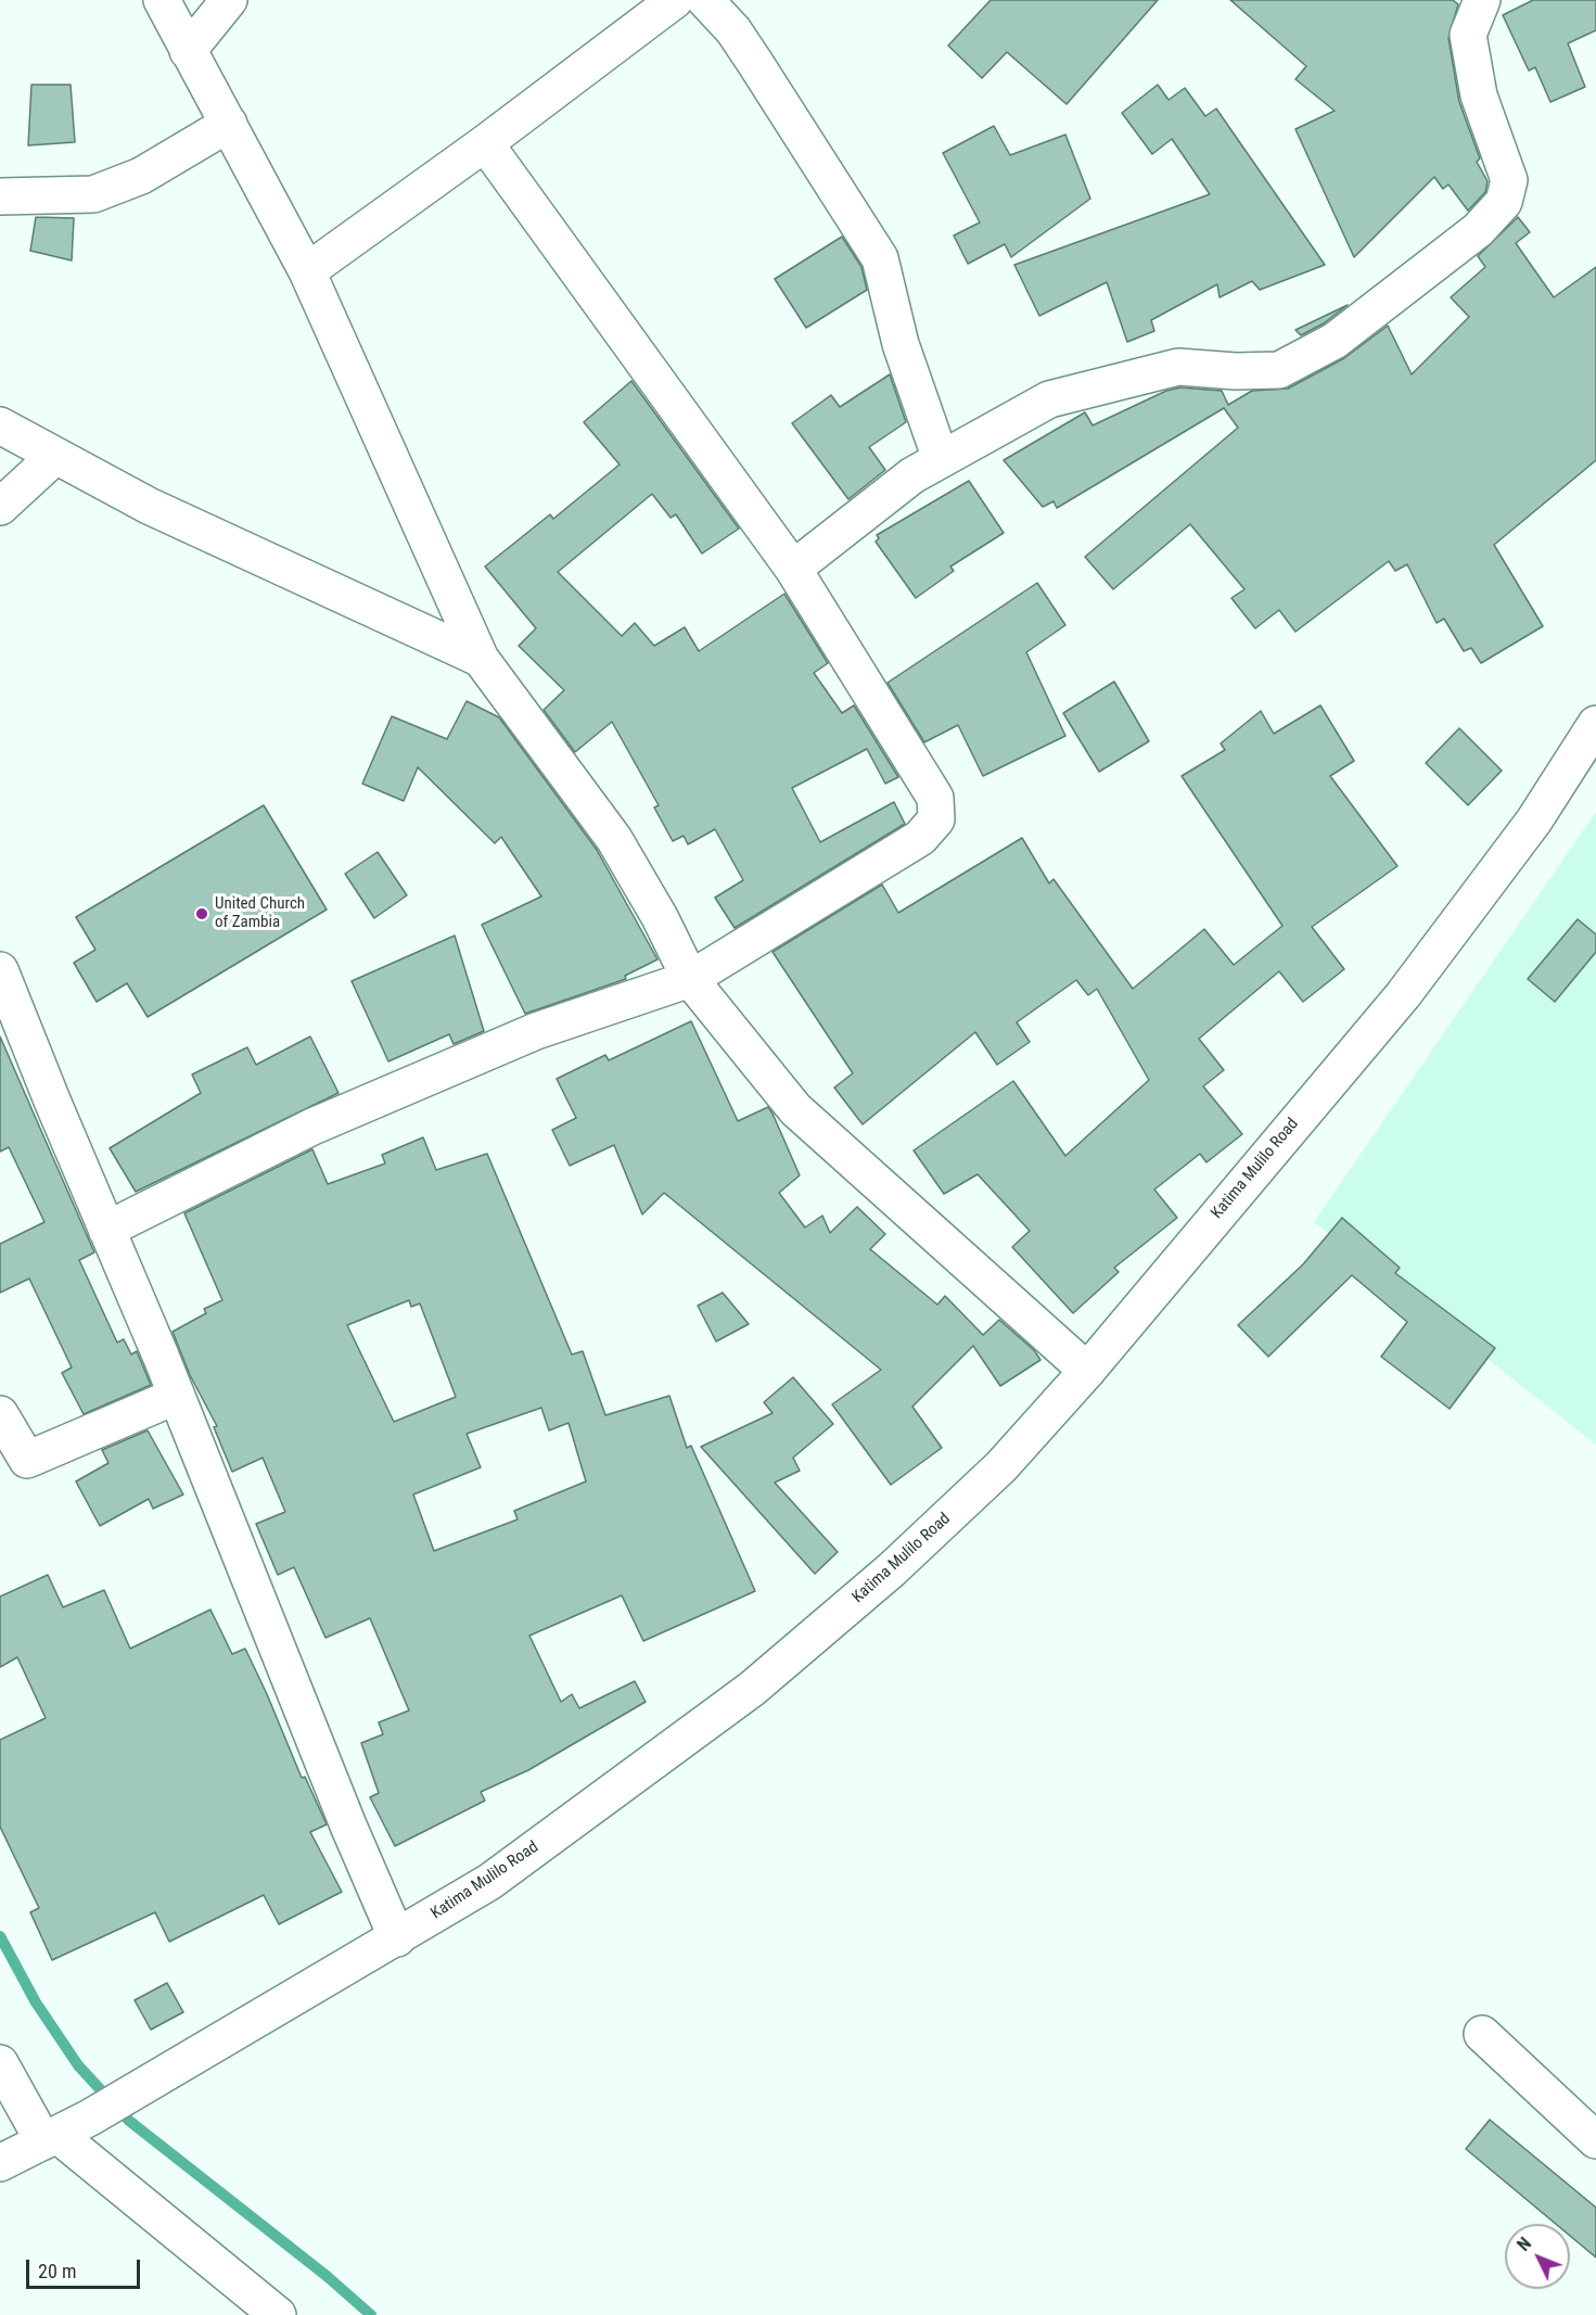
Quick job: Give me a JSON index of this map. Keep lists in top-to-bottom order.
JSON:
{
  "streets": {
    "street": ["Katima Mulilo Road"]
  },
  "places": ["United Church of Zambia"],
  "scale_bar": "20 m",
  "north": "top left"
}
